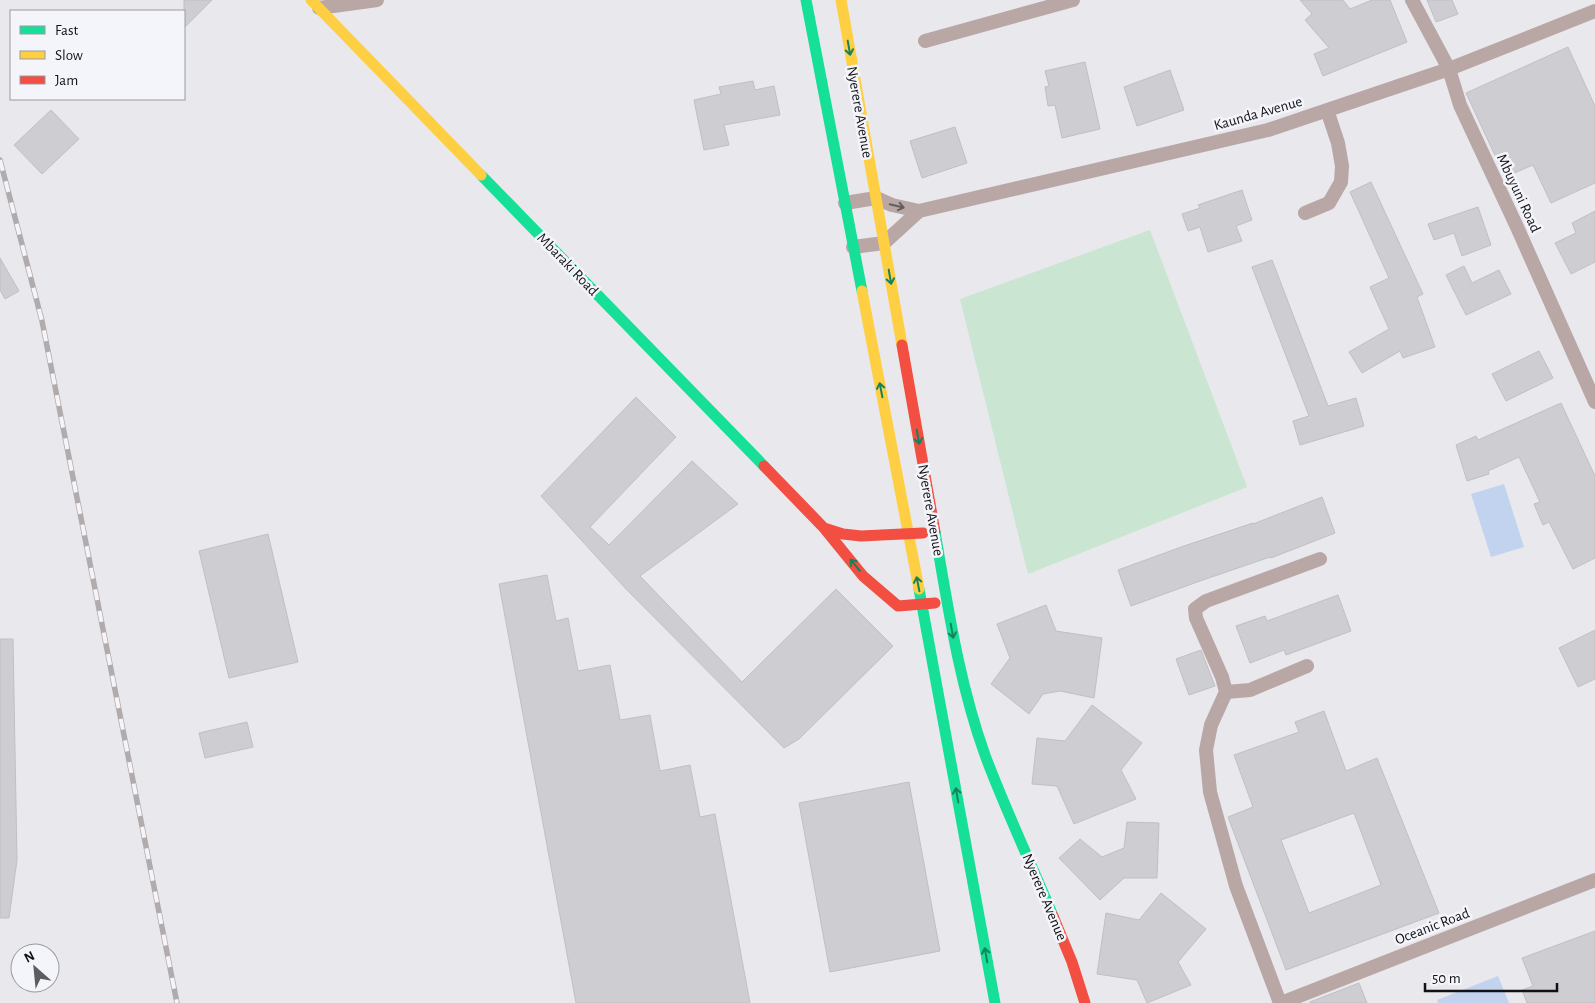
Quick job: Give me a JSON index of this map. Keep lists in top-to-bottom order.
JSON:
{
  "streets": {
    "main road": ["Nyerere Avenue", "Mbaraki Road"],
    "street": ["Kaunda Avenue", "Mbuyuni Road", "Oceanic Road"]
  },
  "crossings": [
    ["Nyerere Avenue", "Kaunda Avenue"],
    ["Nyerere Avenue", "Mbaraki Road"],
    ["Kaunda Avenue", "Mbuyuni Road"]
  ],
  "legend": ["Fast", "Slow", "Jam"],
  "scale_bar": "50 m",
  "north": "top left"
}
